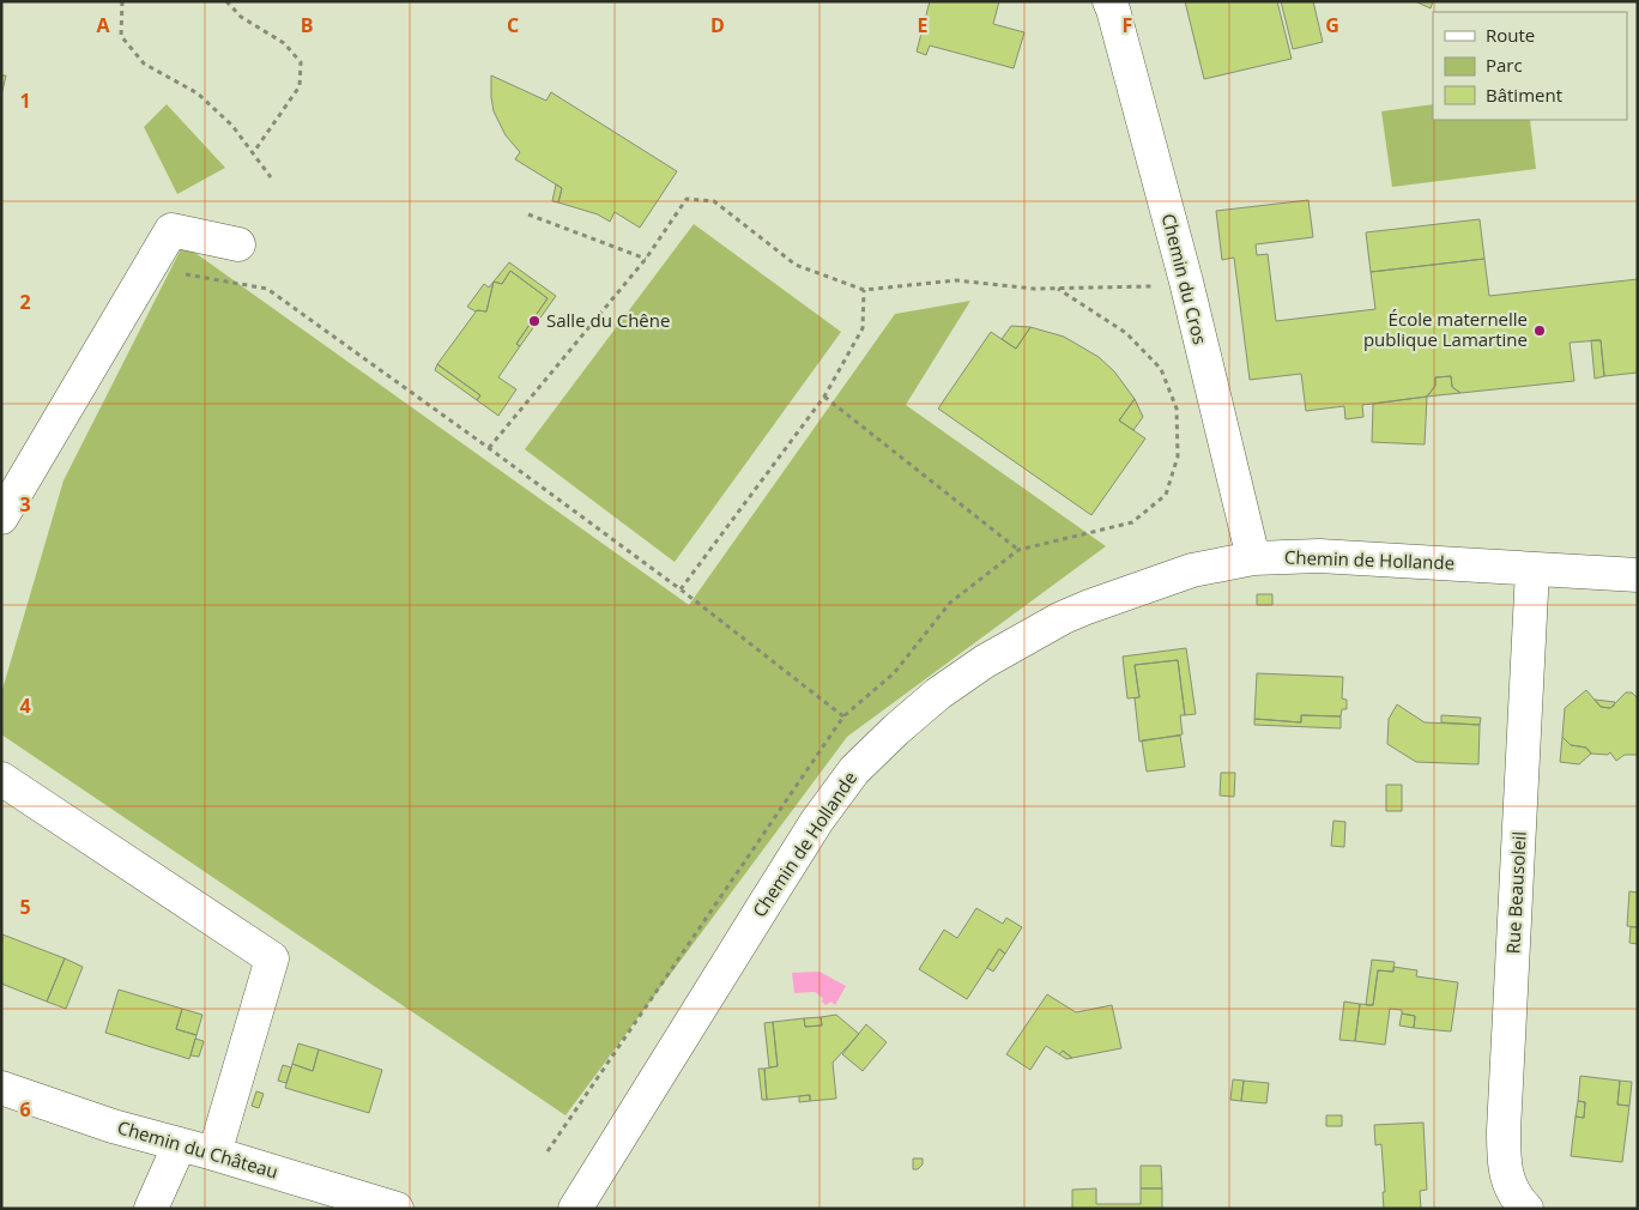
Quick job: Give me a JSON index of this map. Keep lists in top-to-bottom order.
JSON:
{
  "streets": {
    "street": [
      "Chemin du Cros",
      "Chemin de Hollande",
      "Rue Beausoleil",
      "Chemin du Château"
    ]
  },
  "crossings": [
    ["Chemin du Cros", "Chemin de Hollande"],
    ["Chemin de Hollande", "Rue Beausoleil"]
  ],
  "places": ["Salle du Chêne", "École maternelle publique Lamartine"],
  "legend": ["Route", "Parc", "Bâtiment"],
  "grid": {
    "columns": [
      "A",
      "B",
      "C",
      "D",
      "E",
      "F",
      "G"
    ],
    "rows": [
      "1",
      "2",
      "3",
      "4",
      "5",
      "6"
    ]
  }
}
